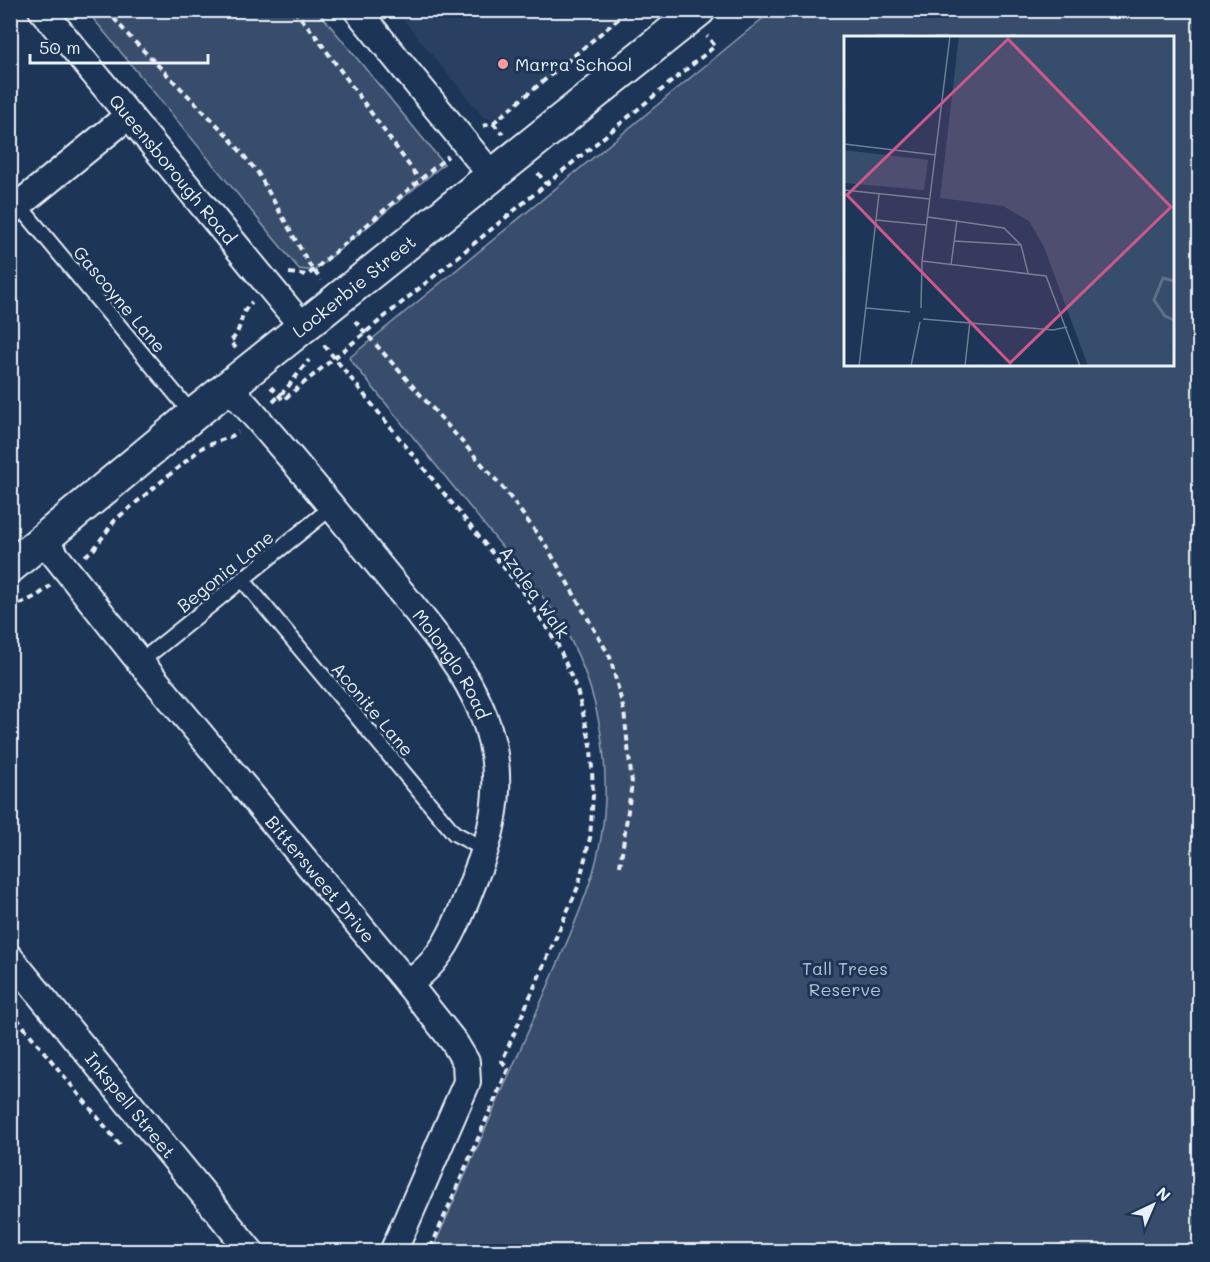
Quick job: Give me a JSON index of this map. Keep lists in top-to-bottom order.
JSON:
{
  "streets": {
    "street": [
      "Queensborough Road",
      "Lockerbie Street",
      "Molonglo Road",
      "Bittersweet Drive",
      "Inkspell Street"
    ],
    "lane": ["Gascoyne Lane", "Begonia Lane", "Aconite Lane"],
    "path": ["Azalea Walk"]
  },
  "crossings": [
    ["Queensborough Road", "Lockerbie Street"],
    ["Queensborough Road", "Azalea Walk"],
    ["Lockerbie Street", "Gascoyne Lane"],
    ["Lockerbie Street", "Azalea Walk"],
    ["Lockerbie Street", "Molonglo Road"],
    ["Lockerbie Street", "Bittersweet Drive"],
    ["Begonia Lane", "Molonglo Road"],
    ["Begonia Lane", "Aconite Lane"],
    ["Begonia Lane", "Bittersweet Drive"],
    ["Molonglo Road", "Aconite Lane"],
    ["Molonglo Road", "Bittersweet Drive"]
  ],
  "parks": ["Tall Trees Reserve"],
  "places": ["Marra School"],
  "scale_bar": "50 m",
  "north": "top right"
}
